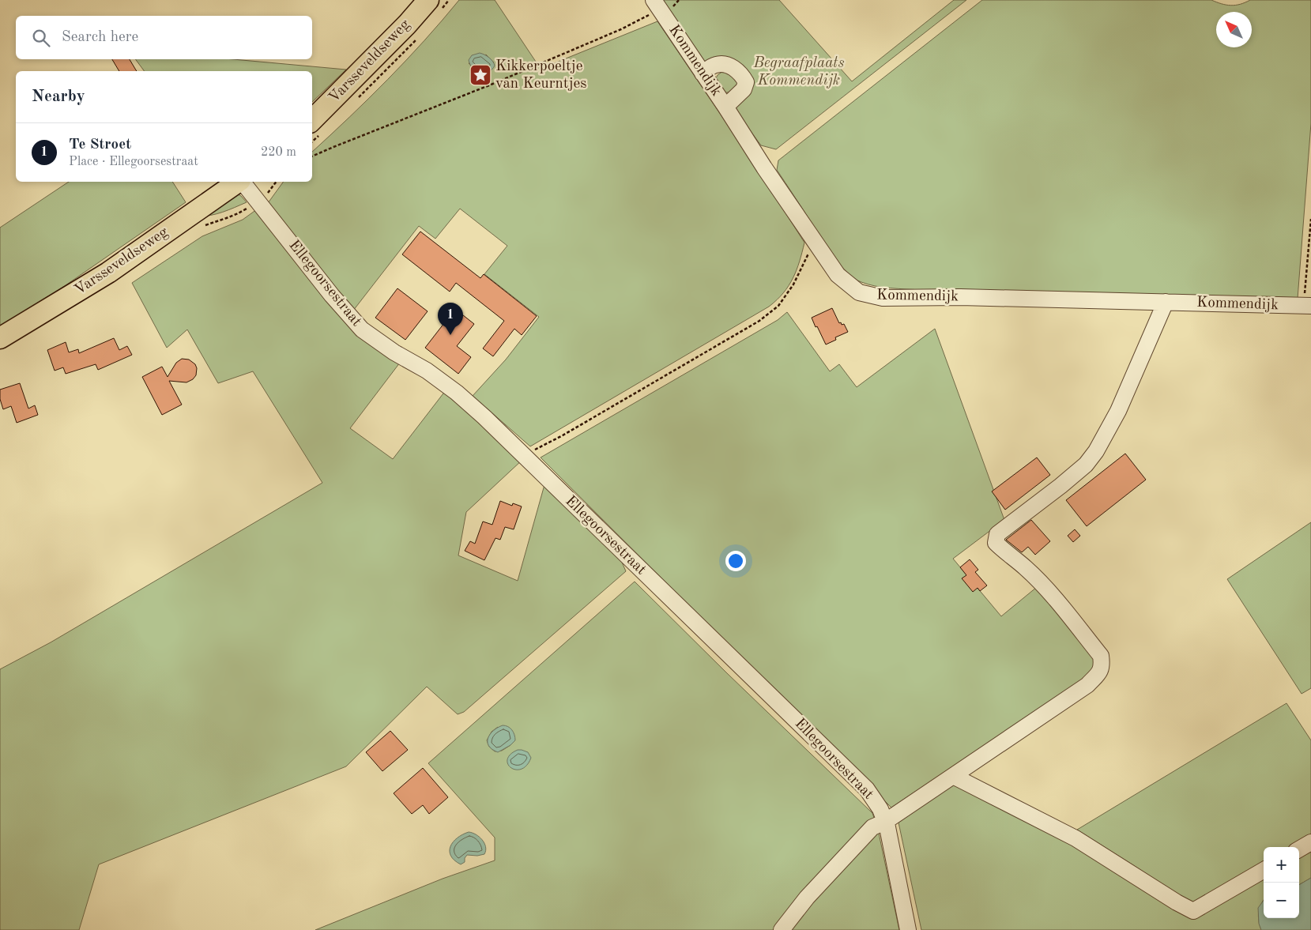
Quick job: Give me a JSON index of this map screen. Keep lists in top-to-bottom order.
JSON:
{
  "streets": {
    "main road": ["Varsseveldseweg"],
    "street": ["Kommendijk", "Ellegoorsestraat"]
  },
  "parks": ["Begraafplaats Kommendijk"],
  "places": {
    "place": ["Kikkerpoeltje van Keurntjes"]
  },
  "north": "top left",
  "page": {
    "search": "Search here",
    "heading": "Nearby",
    "list": [
      {
        "mark": "1",
        "name": "Te Stroet",
        "note": "Place · Ellegoorsestraat",
        "value": "220 m"
      }
    ],
    "pins": "1",
    "map_buttons": ["+", "−"]
  }
}
